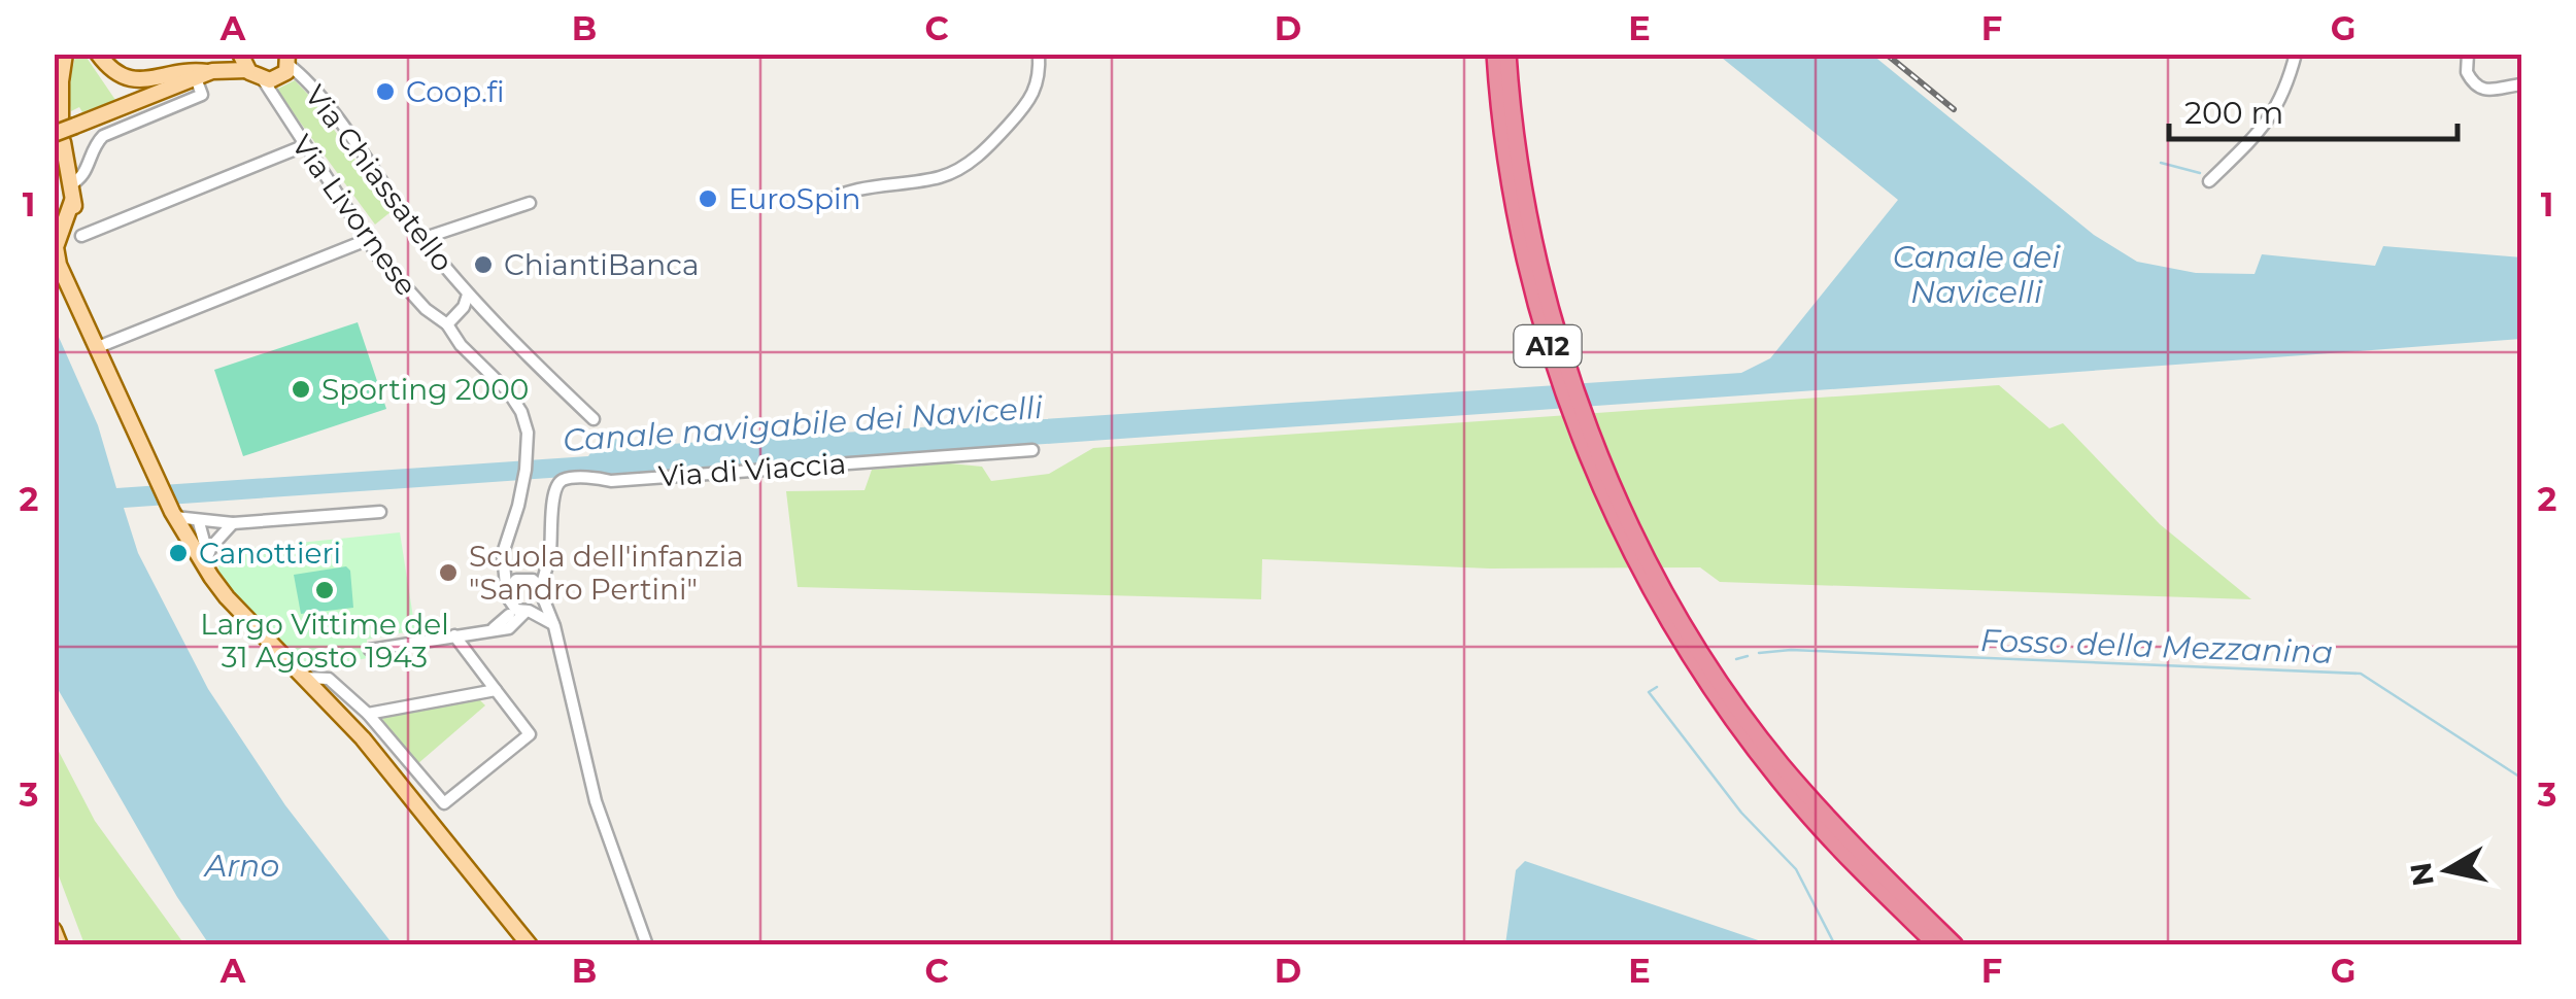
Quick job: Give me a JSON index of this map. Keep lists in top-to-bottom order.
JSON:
{
  "streets": {
    "highway": ["A12"],
    "street": ["Via Chiassatello", "Via Livornese", "Via di Viaccia"]
  },
  "crossings": [
    ["Via Chiassatello", "Via Livornese"],
    ["Via Livornese", "Via di Viaccia"]
  ],
  "water": [
    "Canale dei Navicelli",
    "Canale navigabile dei Navicelli",
    "Fosso della Mezzanina",
    "Arno"
  ],
  "places": [
    "Coop.fi",
    "EuroSpin",
    "ChiantiBanca",
    "Sporting 2000",
    "Canottieri",
    "Scuola dell'infanzia \"Sandro Pertini\"",
    "Largo Vittime del 31 Agosto 1943"
  ],
  "scale_bar": "200 m",
  "north": "left",
  "grid": {
    "columns": [
      "A",
      "B",
      "C",
      "D",
      "E",
      "F",
      "G"
    ],
    "rows": ["1", "2", "3"]
  }
}
